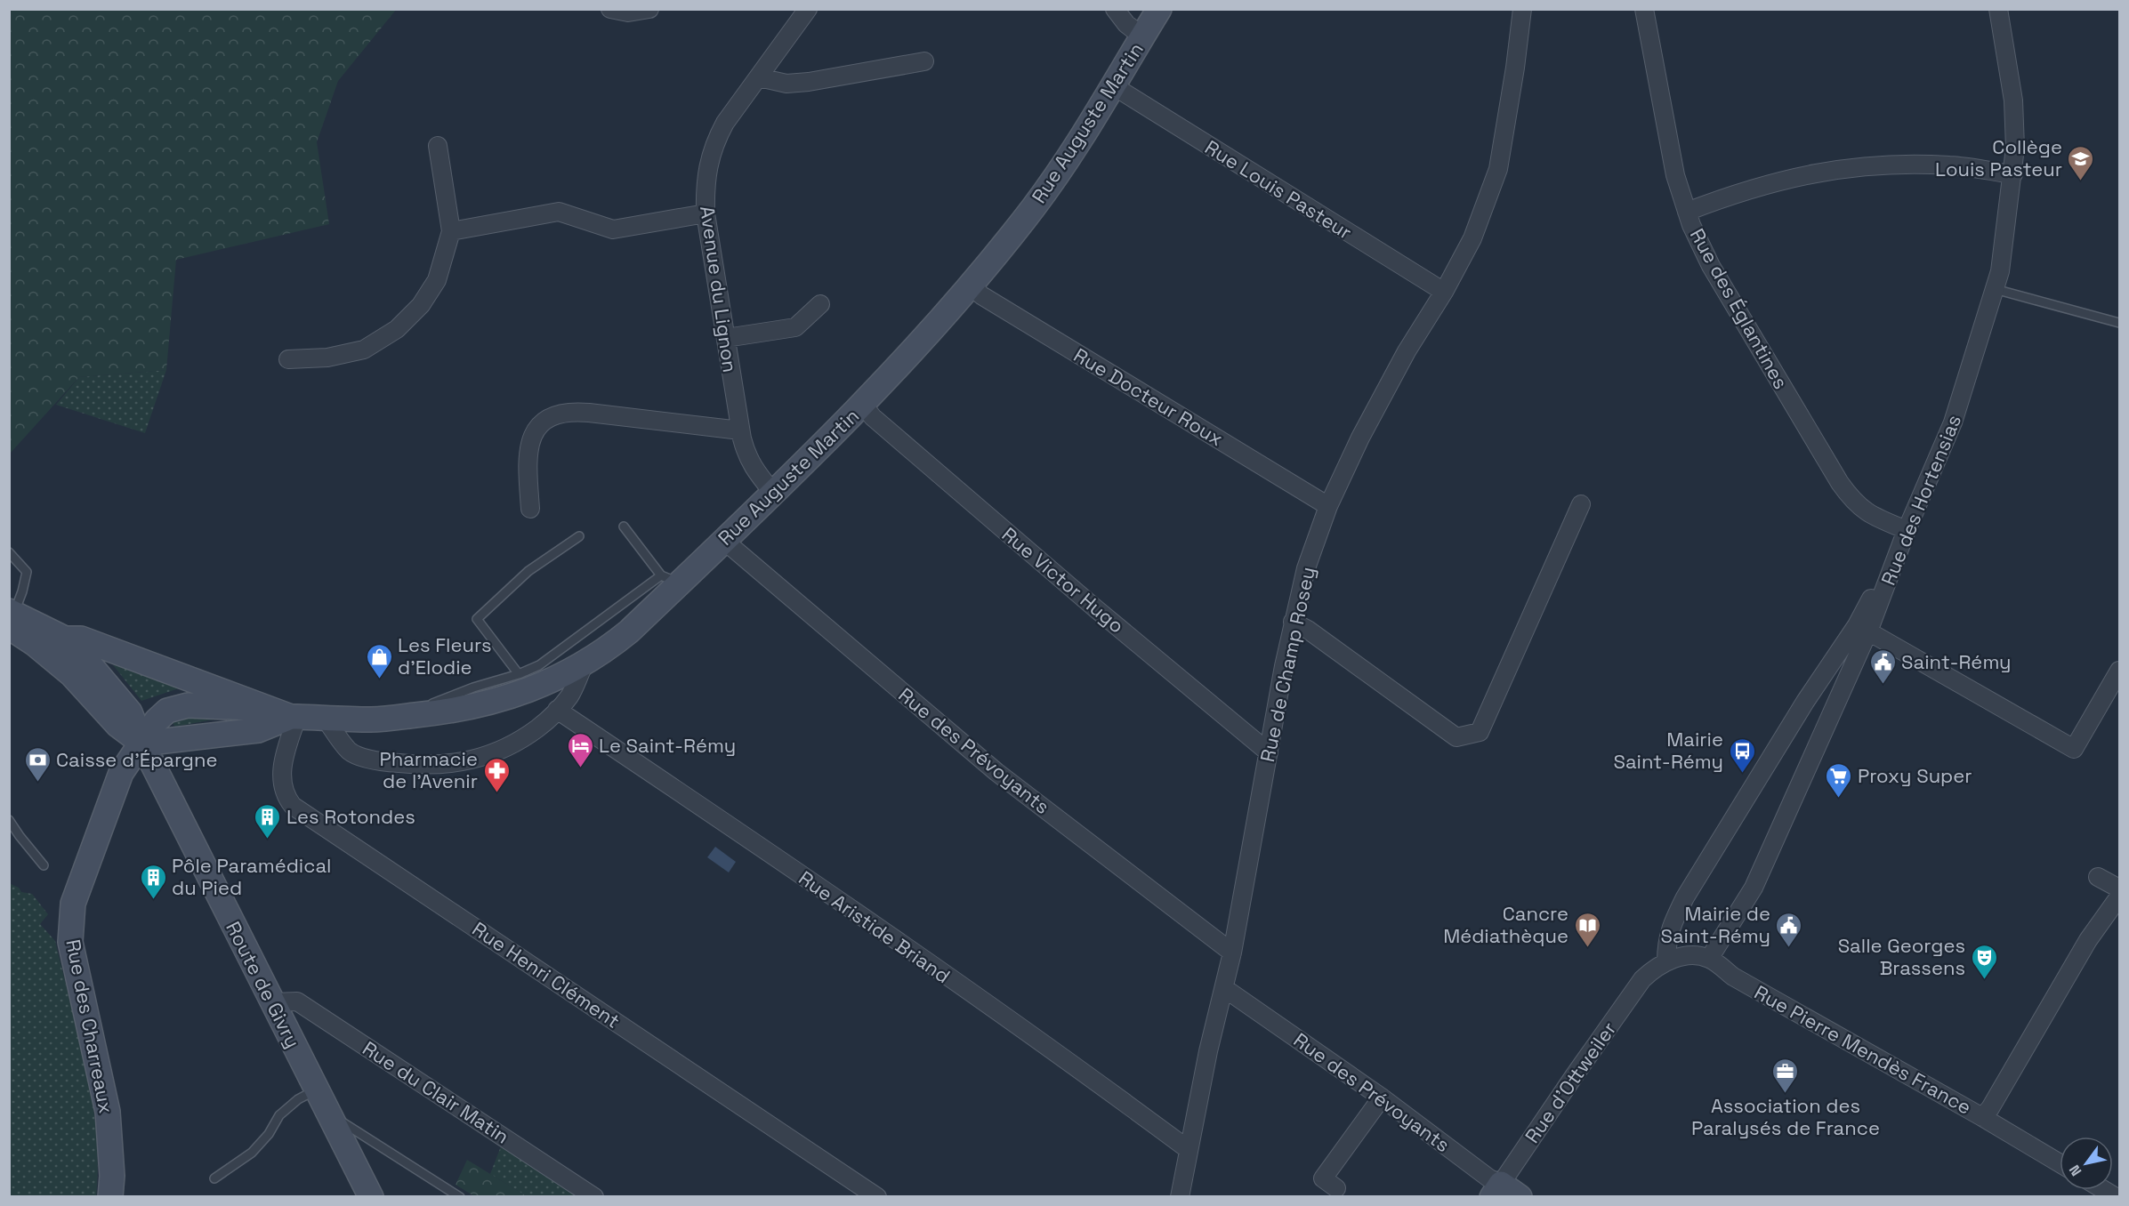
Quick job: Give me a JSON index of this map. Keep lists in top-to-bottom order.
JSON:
{
  "streets": {
    "main road": ["Rue Auguste Martin", "Route de Givry", "Rue des Charreaux"],
    "street": [
      "Rue Louis Pasteur",
      "Avenue du Lignon",
      "Rue des Églantines",
      "Rue Docteur Roux",
      "Rue des Hortensias",
      "Rue Victor Hugo",
      "Rue de Champ Rosey",
      "Rue des Prévoyants",
      "Rue Aristide Briand",
      "Rue Henri Clément",
      "Rue Pierre Mendès France",
      "Rue d'Ottweiler",
      "Rue du Clair Matin"
    ]
  },
  "crossings": [
    ["Rue Auguste Martin", "Rue Louis Pasteur"],
    ["Rue Auguste Martin", "Avenue du Lignon"],
    ["Rue Auguste Martin", "Rue Docteur Roux"],
    ["Rue Auguste Martin", "Rue Victor Hugo"],
    ["Rue Auguste Martin", "Rue des Prévoyants"],
    ["Rue Auguste Martin", "Rue des Charreaux"],
    ["Rue Louis Pasteur", "Rue de Champ Rosey"],
    ["Rue des Églantines", "Rue des Hortensias"],
    ["Rue Docteur Roux", "Rue de Champ Rosey"],
    ["Rue des Hortensias", "Rue Pierre Mendès France"],
    ["Rue Victor Hugo", "Rue de Champ Rosey"],
    ["Rue de Champ Rosey", "Rue des Prévoyants"],
    ["Rue de Champ Rosey", "Rue Aristide Briand"],
    ["Rue des Prévoyants", "Rue d'Ottweiler"],
    ["Rue Henri Clément", "Rue des Charreaux"],
    ["Route de Givry", "Rue des Charreaux"],
    ["Route de Givry", "Rue du Clair Matin"]
  ],
  "places": {
    "school or university": ["Collège Louis Pasteur"],
    "shop": ["Les Fleurs d'Elodie"],
    "public building": ["Saint-Rémy", "Mairie de Saint-Rémy"],
    "hotel": ["Le Saint-Rémy"],
    "bus stop": ["Mairie Saint-Rémy"],
    "bank": ["Caisse d'Épargne"],
    "pharmacy": ["Pharmacie de l'Avenir"],
    "supermarket": ["Proxy Super"],
    "building": ["Les Rotondes", "Pôle Paramédical du Pied"],
    "library": ["Cancre Médiathèque"],
    "theatre": ["Salle Georges Brassens"],
    "office": ["Association des Paralysés de France"]
  },
  "north": "bottom left"
}
